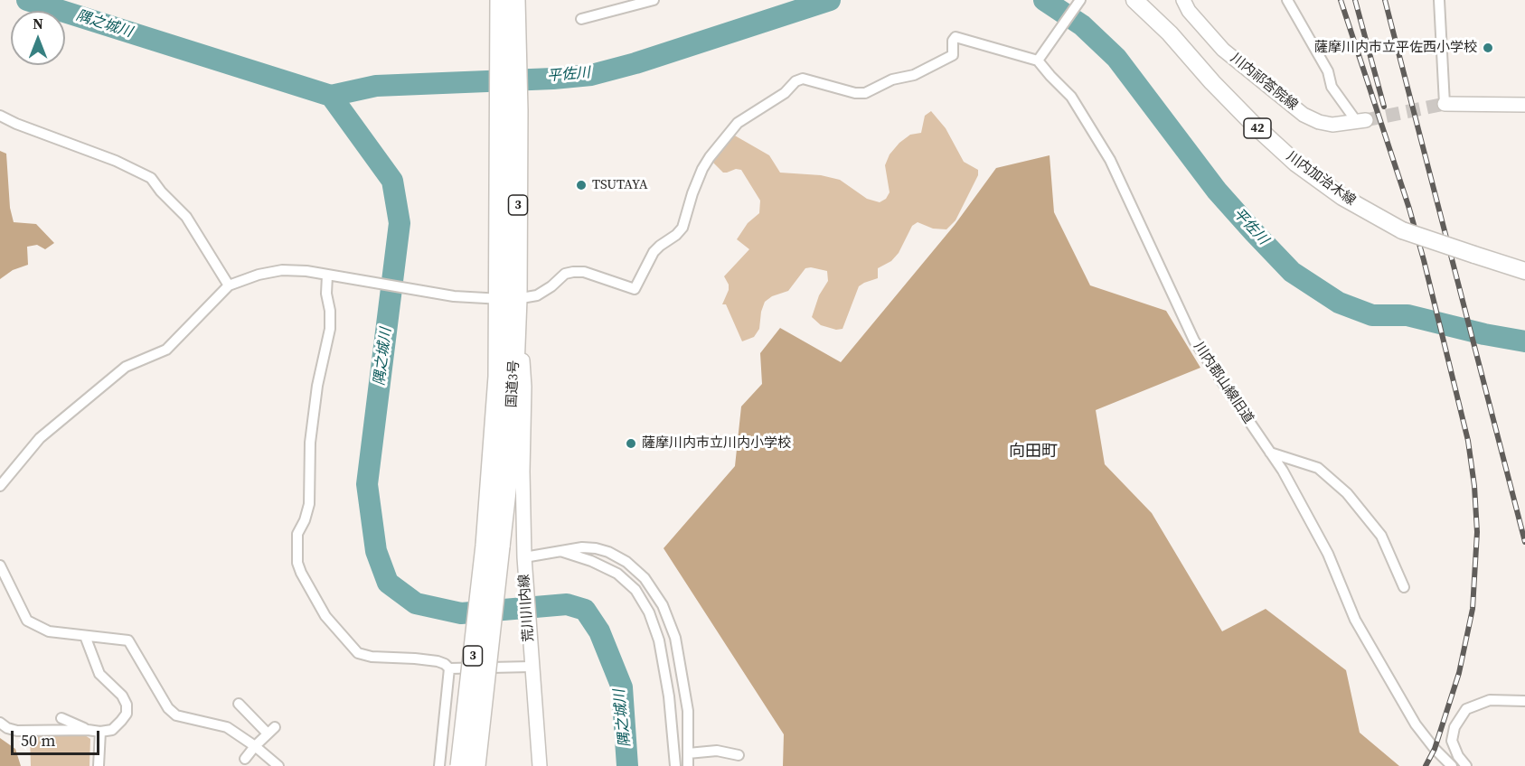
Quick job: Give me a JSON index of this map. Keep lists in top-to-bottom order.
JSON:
{
  "streets": {
    "highway": ["3", "国道3号"],
    "main road": [
      "川内祁答院線",
      "42",
      "川内加治木線",
      "荒川川内線"
    ],
    "street": ["川内郡山線旧道"]
  },
  "crossings": [
    ["国道3号", "荒川川内線"]
  ],
  "districts": ["向田町"],
  "water": ["隅之城川", "平佐川"],
  "places": ["薩摩川内市立平佐西小学校", "TSUTAYA", "薩摩川内市立川内小学校"],
  "scale_bar": "50 m",
  "north": "top"
}
